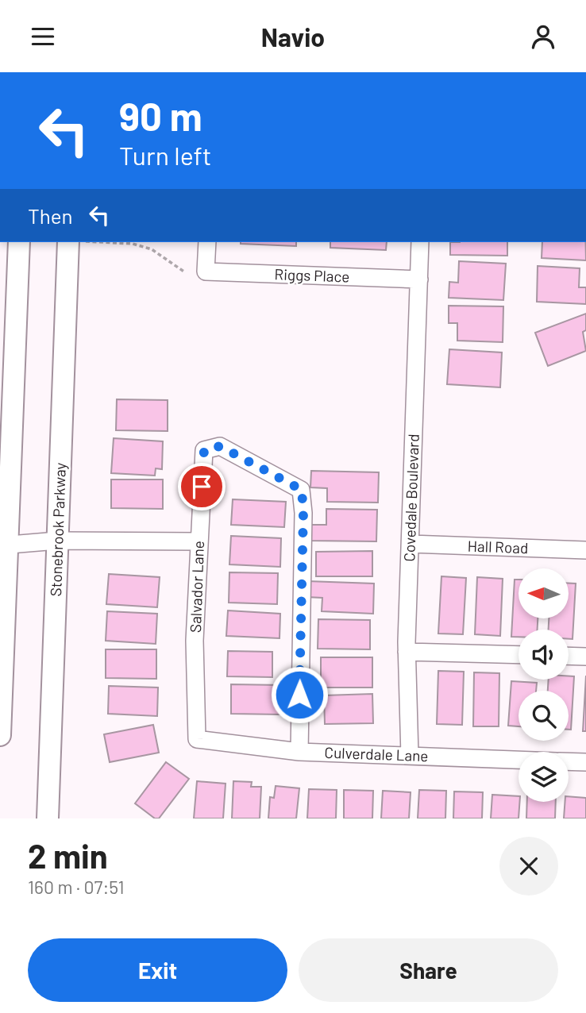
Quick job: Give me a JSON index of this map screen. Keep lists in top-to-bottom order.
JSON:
{
  "streets": {
    "main road": ["Stonebrook Parkway"],
    "street": [
      "Riggs Place",
      "Covedale Boulevard",
      "Hall Road",
      "Salvador Lane",
      "Culverdale Lane"
    ]
  },
  "crossings": [
    ["Riggs Place", "Covedale Boulevard"],
    ["Covedale Boulevard", "Hall Road"],
    ["Covedale Boulevard", "Culverdale Lane"],
    ["Salvador Lane", "Culverdale Lane"]
  ],
  "north": "left",
  "page": {
    "header": "Navio",
    "turn": ["90 m", "Turn left"],
    "then": "Then",
    "heading": ["2 min", "160 m · 07:51"],
    "buttons": ["Exit", "Share"]
  }
}
